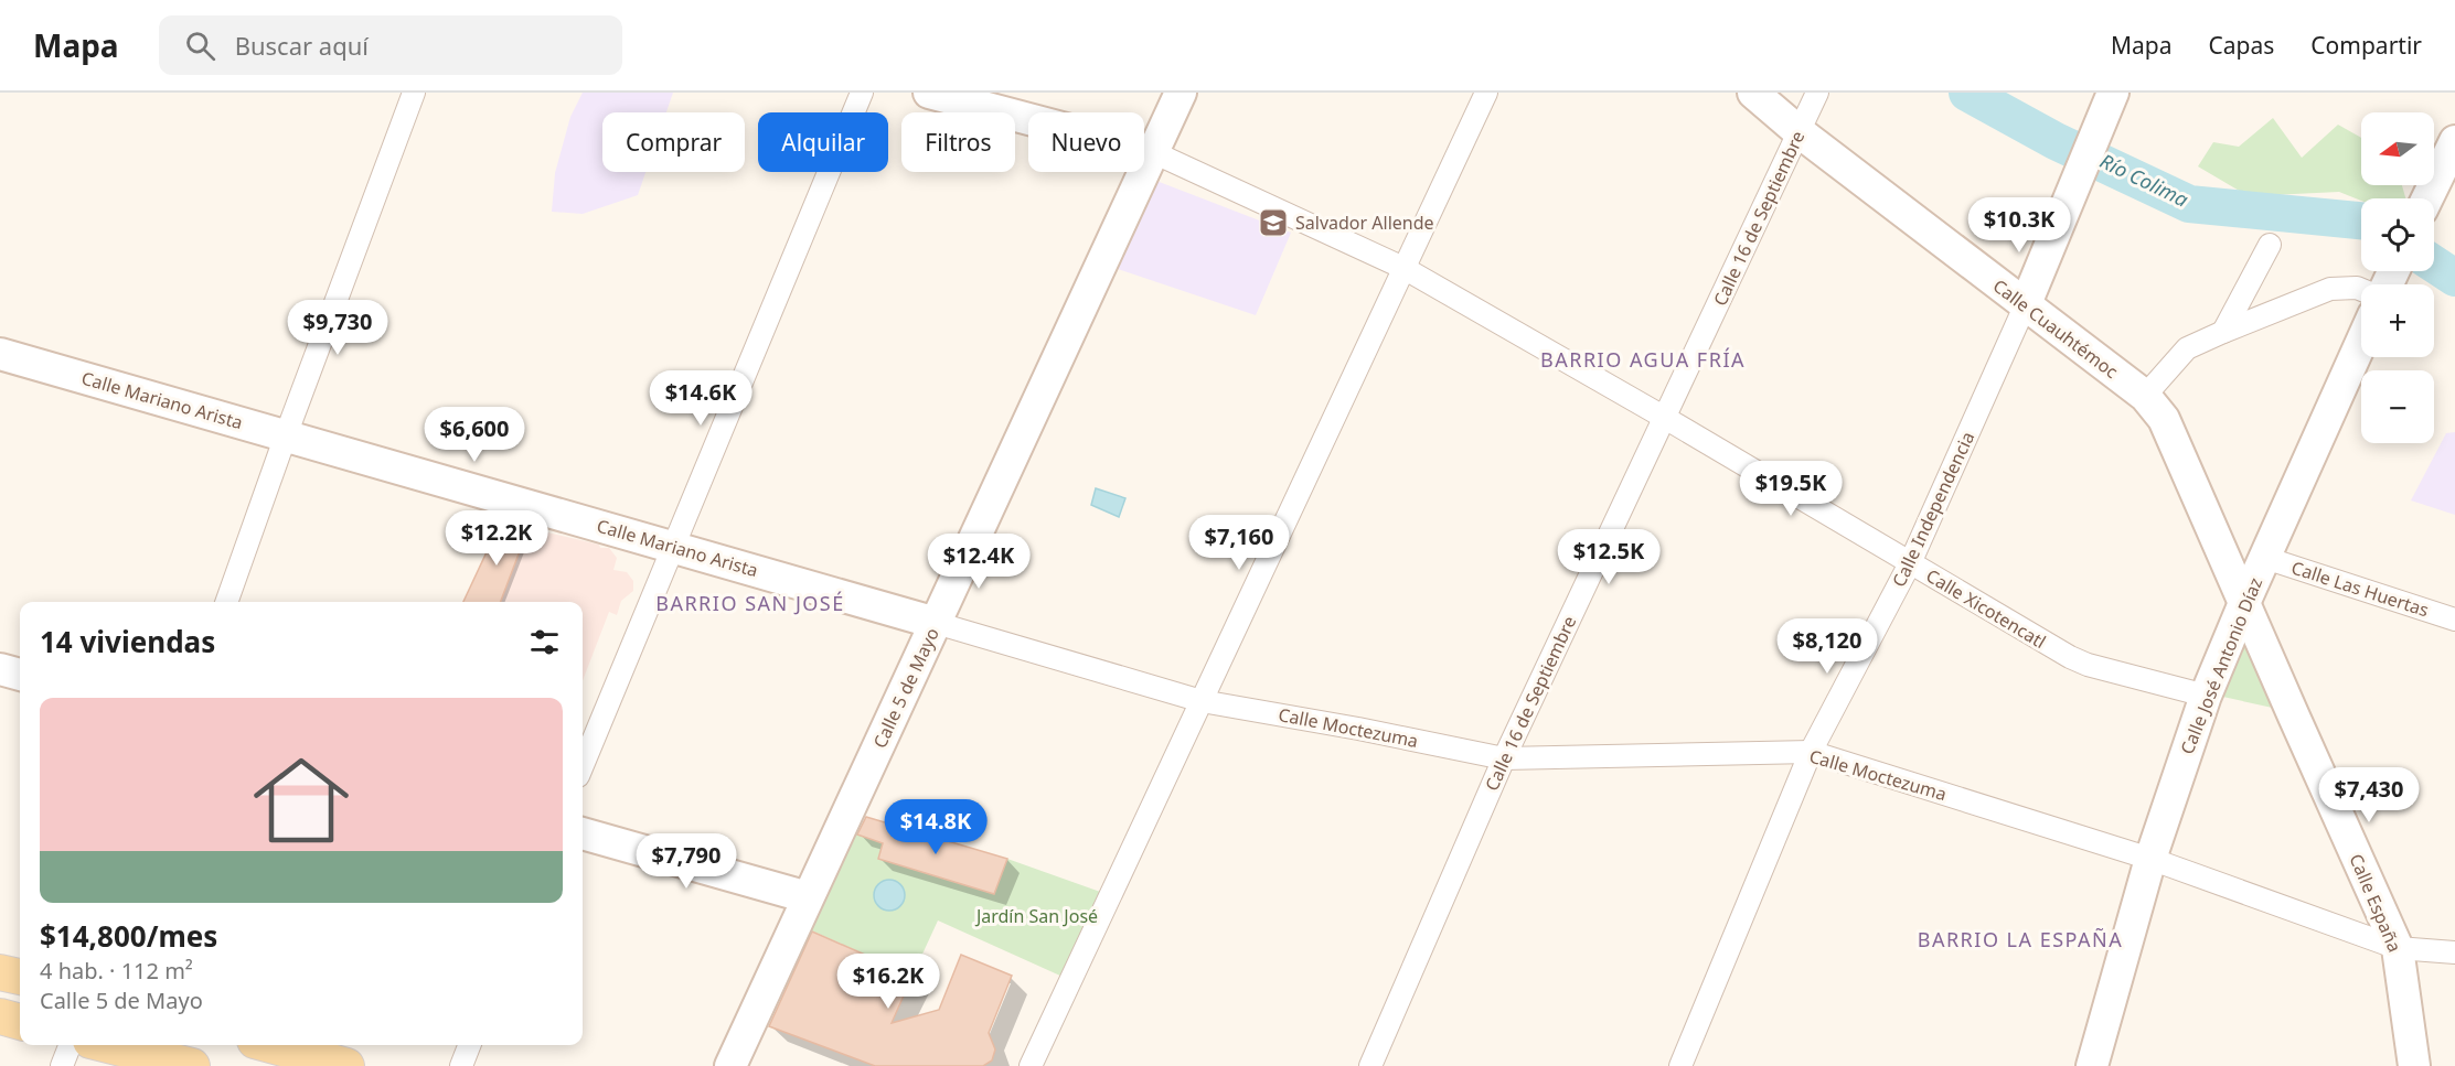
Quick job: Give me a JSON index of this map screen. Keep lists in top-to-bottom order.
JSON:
{
  "streets": {
    "street": [
      "Calle 16 de Septiembre",
      "Calle Cuauhtémoc",
      "Calle Mariano Arista",
      "Calle Independencia",
      "Calle Las Huertas",
      "Calle Xicotencatl",
      "Calle José Antonio Díaz",
      "Calle 5 de Mayo",
      "Calle Moctezuma",
      "Calle España"
    ]
  },
  "crossings": [
    ["Calle 16 de Septiembre", "Calle Cuauhtémoc"],
    ["Calle 16 de Septiembre", "Calle Xicotencatl"],
    ["Calle 16 de Septiembre", "Calle Moctezuma"],
    ["Calle Cuauhtémoc", "Calle Independencia"],
    ["Calle Cuauhtémoc", "Calle José Antonio Díaz"],
    ["Calle Cuauhtémoc", "Calle España"],
    ["Calle Mariano Arista", "Calle 5 de Mayo"],
    ["Calle Mariano Arista", "Calle Moctezuma"],
    ["Calle Independencia", "Calle Xicotencatl"],
    ["Calle Independencia", "Calle Moctezuma"],
    ["Calle Las Huertas", "Calle José Antonio Díaz"],
    ["Calle Xicotencatl", "Calle José Antonio Díaz"],
    ["Calle Xicotencatl", "Calle 5 de Mayo"],
    ["Calle José Antonio Díaz", "Calle Moctezuma"],
    ["Calle José Antonio Díaz", "Calle España"],
    ["Calle Moctezuma", "Calle España"]
  ],
  "districts": ["BARRIO AGUA FRÍA", "BARRIO SAN JOSÉ", "BARRIO LA ESPAÑA"],
  "water": ["Río Colima"],
  "parks": ["Jardín San José"],
  "places": {
    "school or university": ["Salvador Allende"]
  },
  "north": "left",
  "page": {
    "header": "Mapa",
    "search": "Buscar aquí",
    "nav": ["Mapa", "Capas", "Compartir"],
    "map_buttons": ["+", "−"],
    "chip": [
      "Comprar",
      "Alquilar",
      "Filtros",
      "Nuevo"
    ],
    "price": [
      "$10.3K",
      "$9,730",
      "$14.6K",
      "$6,600",
      "$19.5K",
      "$12.2K",
      "$7,160",
      "$12.5K",
      "$12.4K",
      "$8,120",
      "$7,430",
      "$14.8K",
      "$7,790",
      "$16.2K"
    ],
    "heading": "14 viviendas",
    "list": [
      {
        "name": "$14,800/mes",
        "note": "4 hab. · 112 m² · Calle 5 de Mayo"
      }
    ]
  }
}
